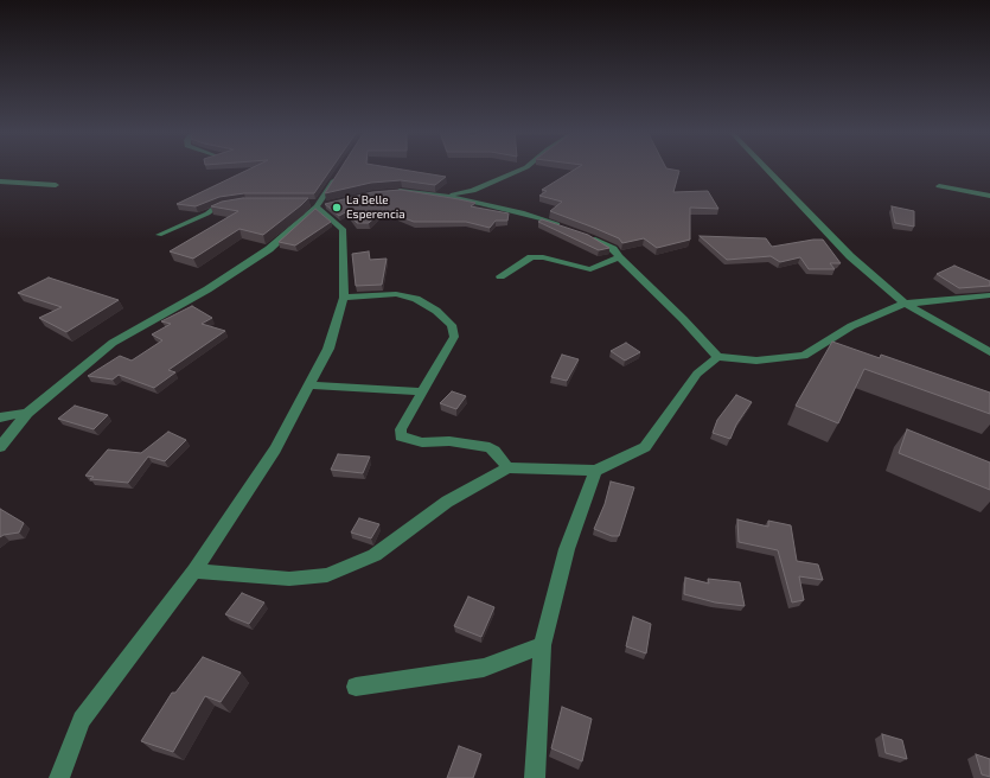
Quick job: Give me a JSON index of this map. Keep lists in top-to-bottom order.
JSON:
{
  "places": ["La Belle Esperencia"]
}
